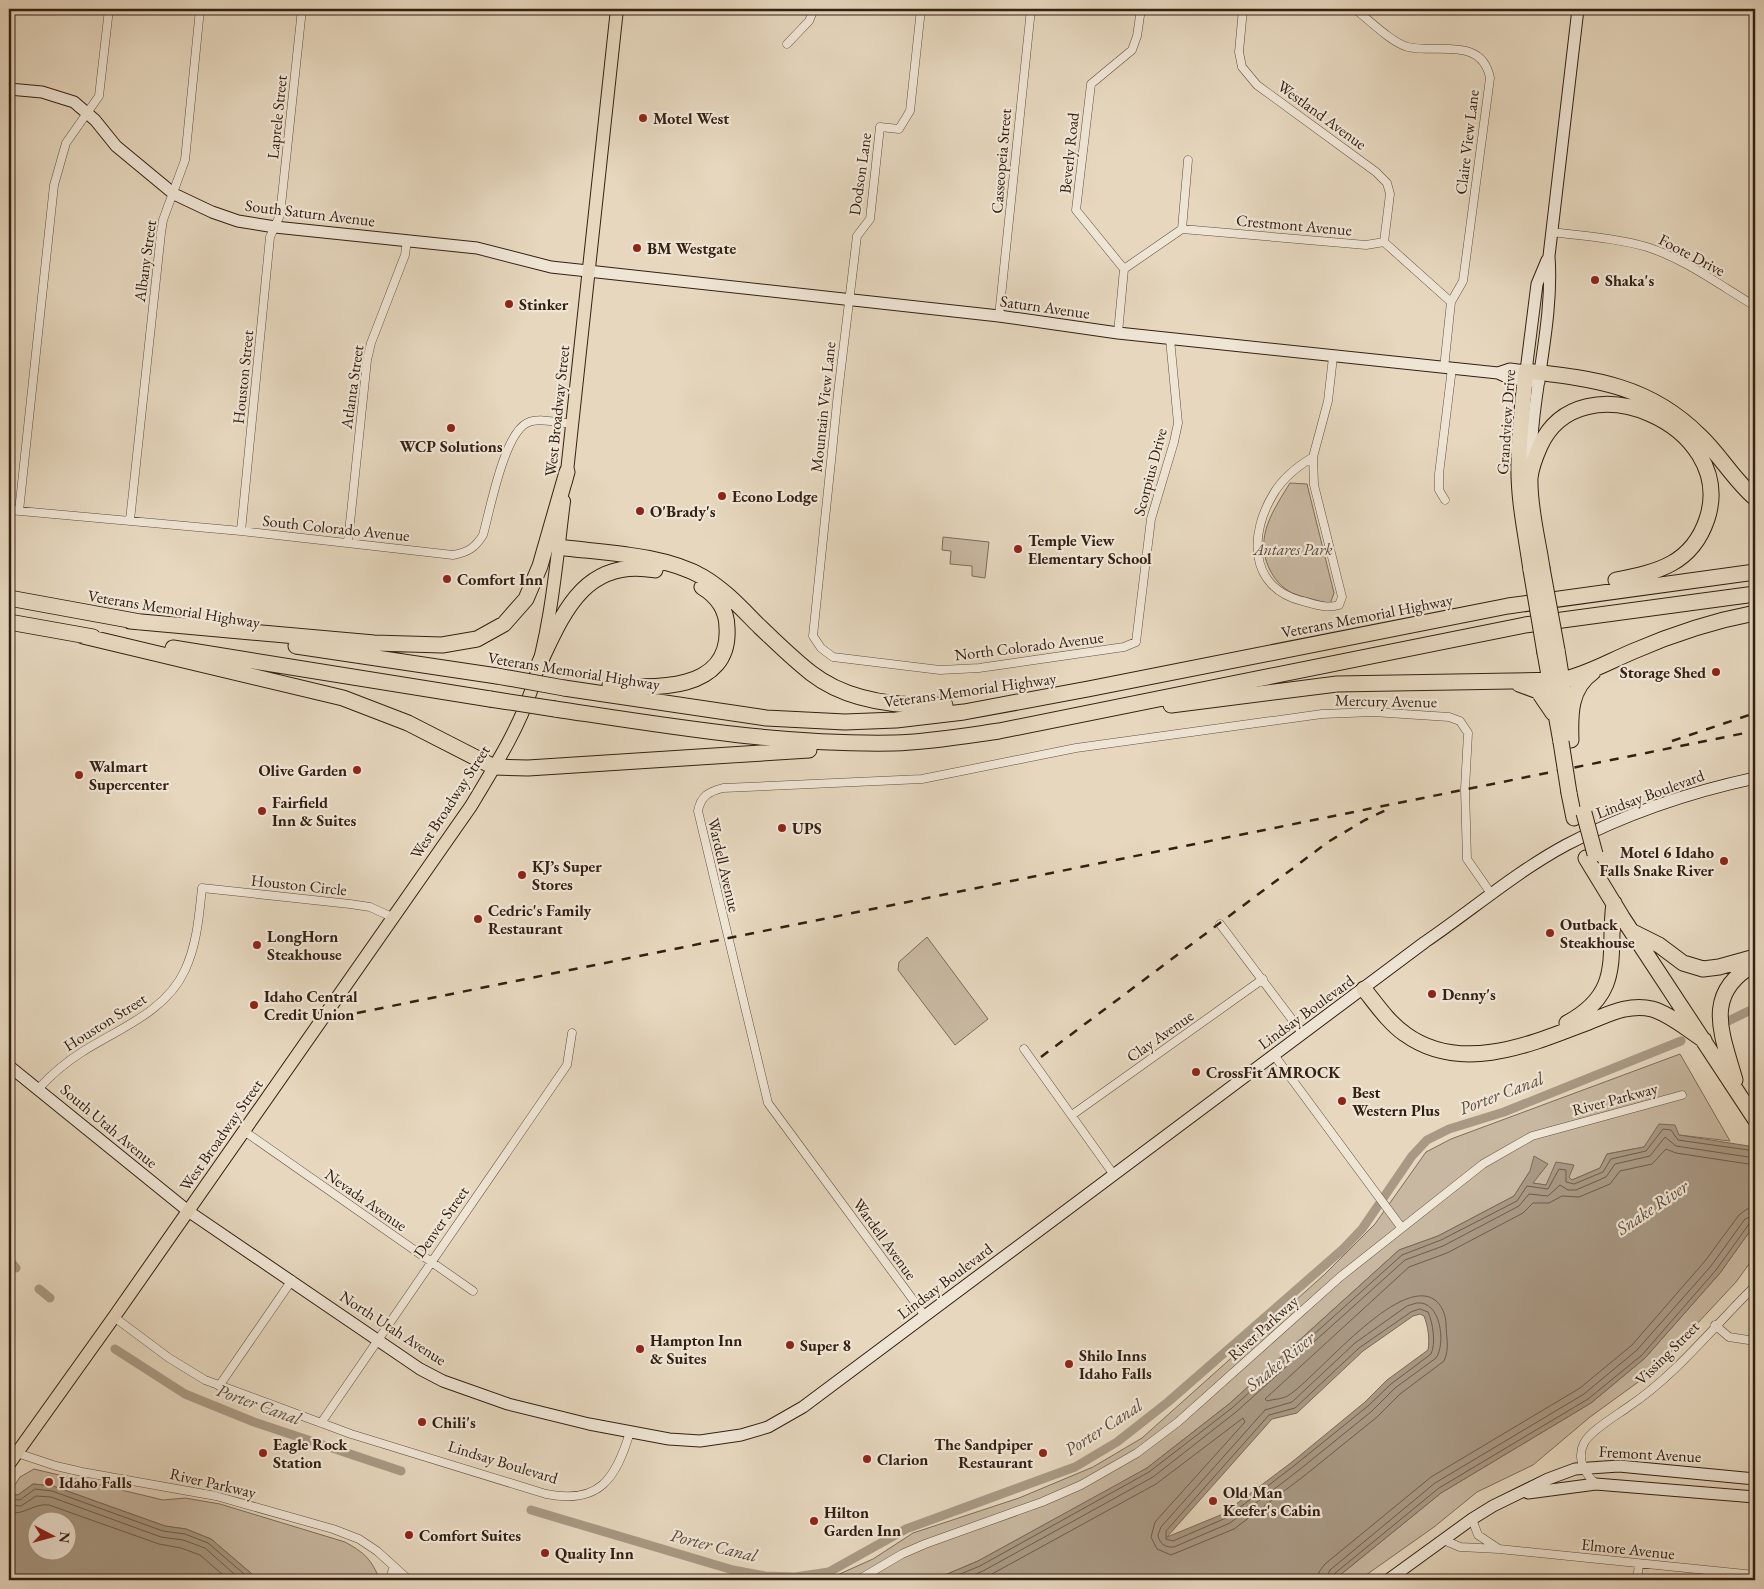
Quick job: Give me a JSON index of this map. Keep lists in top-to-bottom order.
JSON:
{
  "streets": {
    "highway": ["Grandview Drive", "Veterans Memorial Highway"],
    "main road": ["West Broadway Street"],
    "street": [
      "Westland Avenue",
      "Laprele Street",
      "Claire View Lane",
      "Beverly Road",
      "Casseopeia Street",
      "Dodson Lane",
      "South Saturn Avenue",
      "Crestmont Avenue",
      "Foote Drive",
      "Albany Street",
      "Saturn Avenue",
      "Houston Street",
      "Atlanta Street",
      "Mountain View Lane",
      "Scorpius Drive",
      "South Colorado Avenue",
      "North Colorado Avenue",
      "Mercury Avenue",
      "Lindsay Boulevard",
      "Wardell Avenue",
      "Houston Circle",
      "Clay Avenue",
      "River Parkway",
      "South Utah Avenue",
      "Nevada Avenue",
      "Denver Street",
      "North Utah Avenue",
      "Vissing Street",
      "Fremont Avenue",
      "Elmore Avenue"
    ]
  },
  "crossings": [
    ["Westland Avenue", "Crestmont Avenue"],
    ["Laprele Street", "South Saturn Avenue"],
    ["Laprele Street", "Houston Street"],
    ["Claire View Lane", "Saturn Avenue"],
    ["Casseopeia Street", "Saturn Avenue"],
    ["Dodson Lane", "Saturn Avenue"],
    ["Dodson Lane", "Mountain View Lane"],
    ["South Saturn Avenue", "Albany Street"],
    ["South Saturn Avenue", "Saturn Avenue"],
    ["South Saturn Avenue", "Houston Street"],
    ["South Saturn Avenue", "Atlanta Street"],
    ["South Saturn Avenue", "West Broadway Street"],
    ["Foote Drive", "Grandview Drive"],
    ["Albany Street", "South Colorado Avenue"],
    ["Saturn Avenue", "Mountain View Lane"],
    ["Saturn Avenue", "West Broadway Street"],
    ["Saturn Avenue", "Grandview Drive"],
    ["Saturn Avenue", "Scorpius Drive"],
    ["Houston Street", "South Colorado Avenue"],
    ["Houston Street", "Houston Circle"],
    ["Houston Street", "South Utah Avenue"],
    ["Atlanta Street", "South Colorado Avenue"],
    ["Mountain View Lane", "North Colorado Avenue"],
    ["West Broadway Street", "South Colorado Avenue"],
    ["West Broadway Street", "Lindsay Boulevard"],
    ["West Broadway Street", "Houston Circle"],
    ["West Broadway Street", "River Parkway"],
    ["West Broadway Street", "South Utah Avenue"],
    ["West Broadway Street", "Nevada Avenue"],
    ["West Broadway Street", "North Utah Avenue"],
    ["Scorpius Drive", "North Colorado Avenue"],
    ["Mercury Avenue", "Lindsay Boulevard"],
    ["Mercury Avenue", "Wardell Avenue"],
    ["Lindsay Boulevard", "Wardell Avenue"],
    ["Lindsay Boulevard", "Denver Street"],
    ["Lindsay Boulevard", "North Utah Avenue"],
    ["South Utah Avenue", "North Utah Avenue"],
    ["Nevada Avenue", "Denver Street"],
    ["Denver Street", "North Utah Avenue"],
    ["Vissing Street", "Fremont Avenue"],
    ["Fremont Avenue", "Elmore Avenue"]
  ],
  "water": ["Porter Canal", "Snake River"],
  "parks": ["Antares Park"],
  "places": [
    "Motel West",
    "BM Westgate",
    "Shaka's",
    "Stinker",
    "WCP Solutions",
    "Econo Lodge",
    "O'Brady's",
    "Temple View Elementary School",
    "Comfort Inn",
    "Storage Shed",
    "Olive Garden",
    "Walmart Supercenter",
    "Fairfield Inn & Suites",
    "UPS",
    "Motel 6 Idaho Falls Snake River",
    "KJ’s Super Stores",
    "Cedric's Family Restaurant",
    "Outback Steakhouse",
    "LongHorn Steakhouse",
    "Denny's",
    "Idaho Central Credit Union",
    "CrossFit AMROCK",
    "Best Western Plus",
    "Super 8",
    "Hampton Inn & Suites",
    "Shilo Inns Idaho Falls",
    "Chili's",
    "Eagle Rock Station",
    "The Sandpiper Restaurant",
    "Clarion",
    "Idaho Falls",
    "Old Man Keefer's Cabin",
    "Hilton Garden Inn",
    "Comfort Suites",
    "Quality Inn"
  ],
  "north": "right"
}
